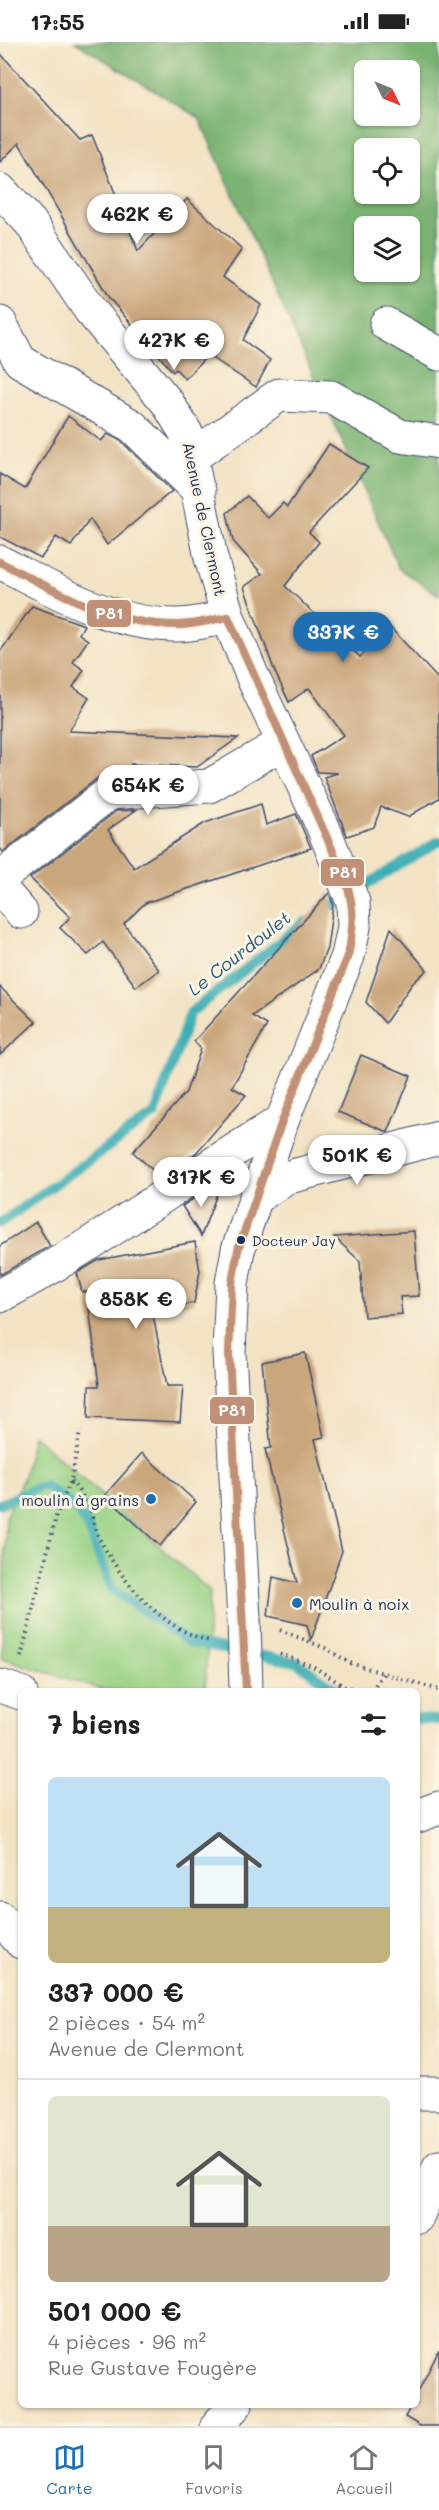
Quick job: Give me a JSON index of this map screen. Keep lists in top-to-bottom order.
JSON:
{
  "streets": {
    "street": ["Avenue de Clermont"]
  },
  "water": ["Le Courdoulet"],
  "places": ["Docteur Jay", "moulin à grains", "Moulin à noix"],
  "lines": ["transit line P81"],
  "north": "bottom right",
  "page": {
    "status": "17:55",
    "price": [
      "462K €",
      "427K €",
      "337K €",
      "654K €",
      "501K €",
      "317K €",
      "858K €"
    ],
    "heading": "7 biens",
    "list": [
      {
        "name": "337 000 €",
        "note": "2 pièces · 54 m² · Avenue de Clermont"
      },
      {
        "name": "501 000 €",
        "note": "4 pièces · 96 m² · Rue Gustave Fougère"
      }
    ],
    "tabs": ["Carte", "Favoris", "Accueil"]
  }
}
